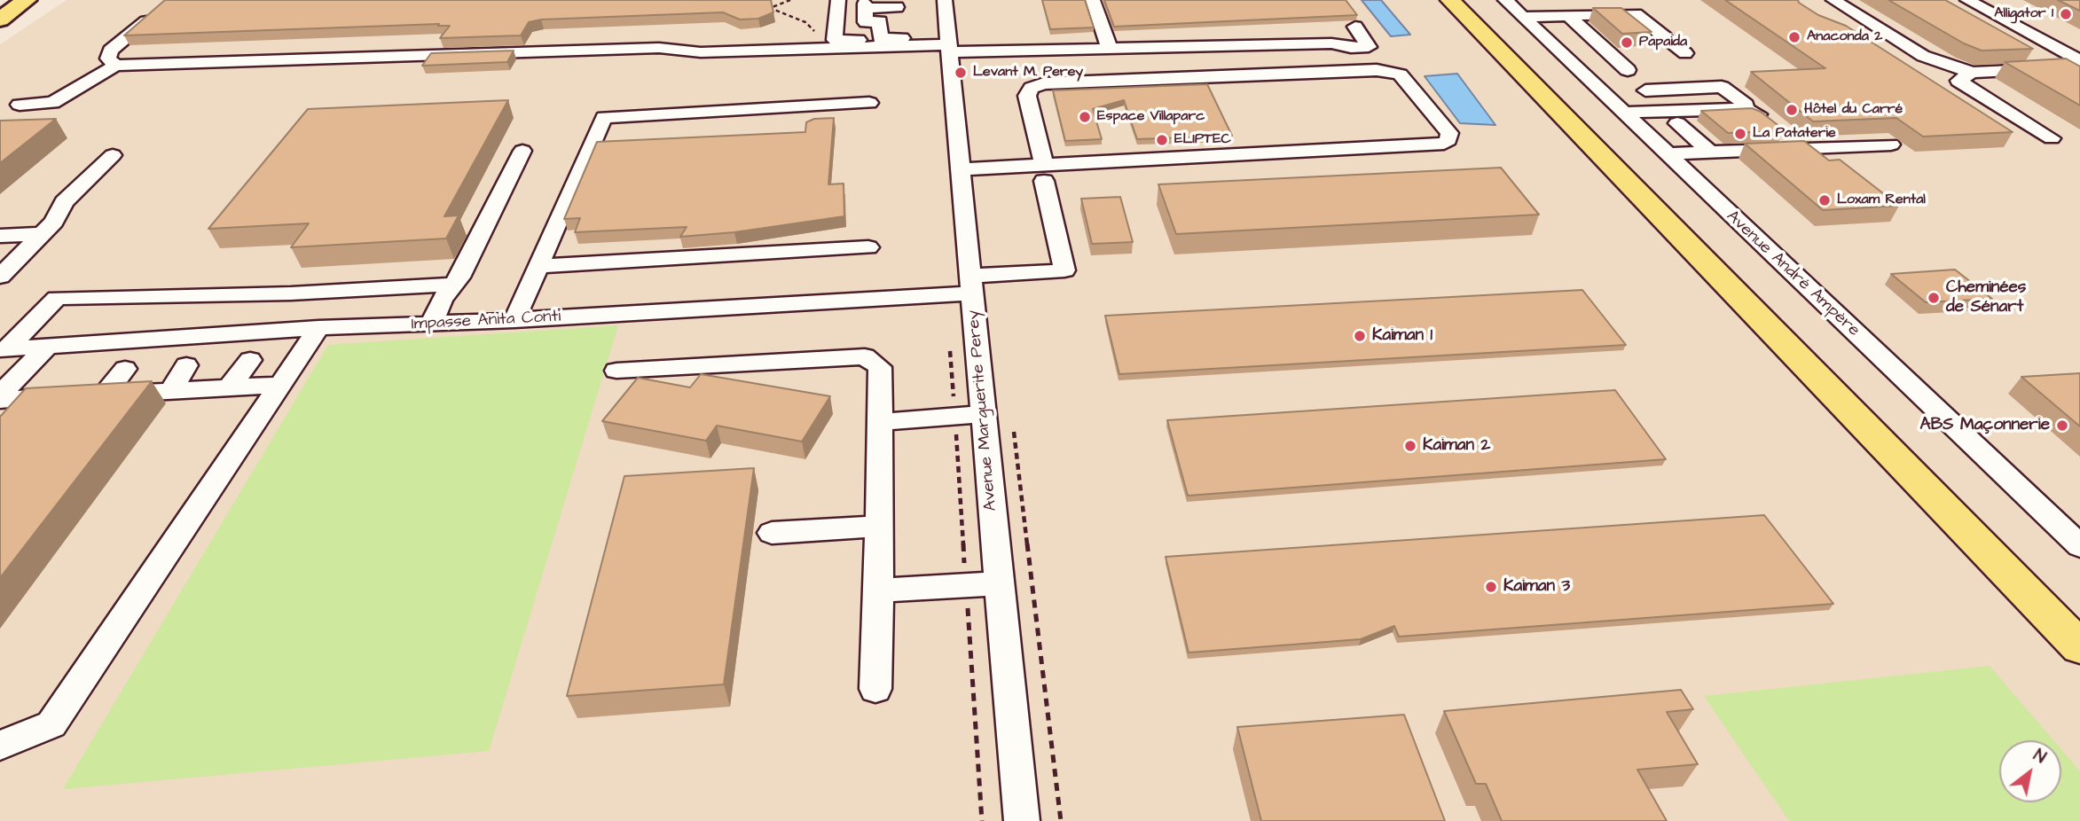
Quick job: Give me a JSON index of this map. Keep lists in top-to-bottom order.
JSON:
{
  "streets": {
    "street": ["Avenue André Ampère", "Impasse Anita Conti", "Avenue Marguerite Perey"]
  },
  "crossings": [
    ["Impasse Anita Conti", "Avenue Marguerite Perey"]
  ],
  "places": [
    "Alligator 1",
    "Anaconda 2",
    "Papaida",
    "Levant M. Perey",
    "Hôtel du Carré",
    "Espace Villaparc",
    "La Pataterie",
    "ELIPTEC",
    "Loxam Rental",
    "Cheminées de Sénart",
    "Kaiman 1",
    "ABS Maçonnerie",
    "Kaiman 2",
    "Kaiman 3"
  ],
  "north": "top right"
}
